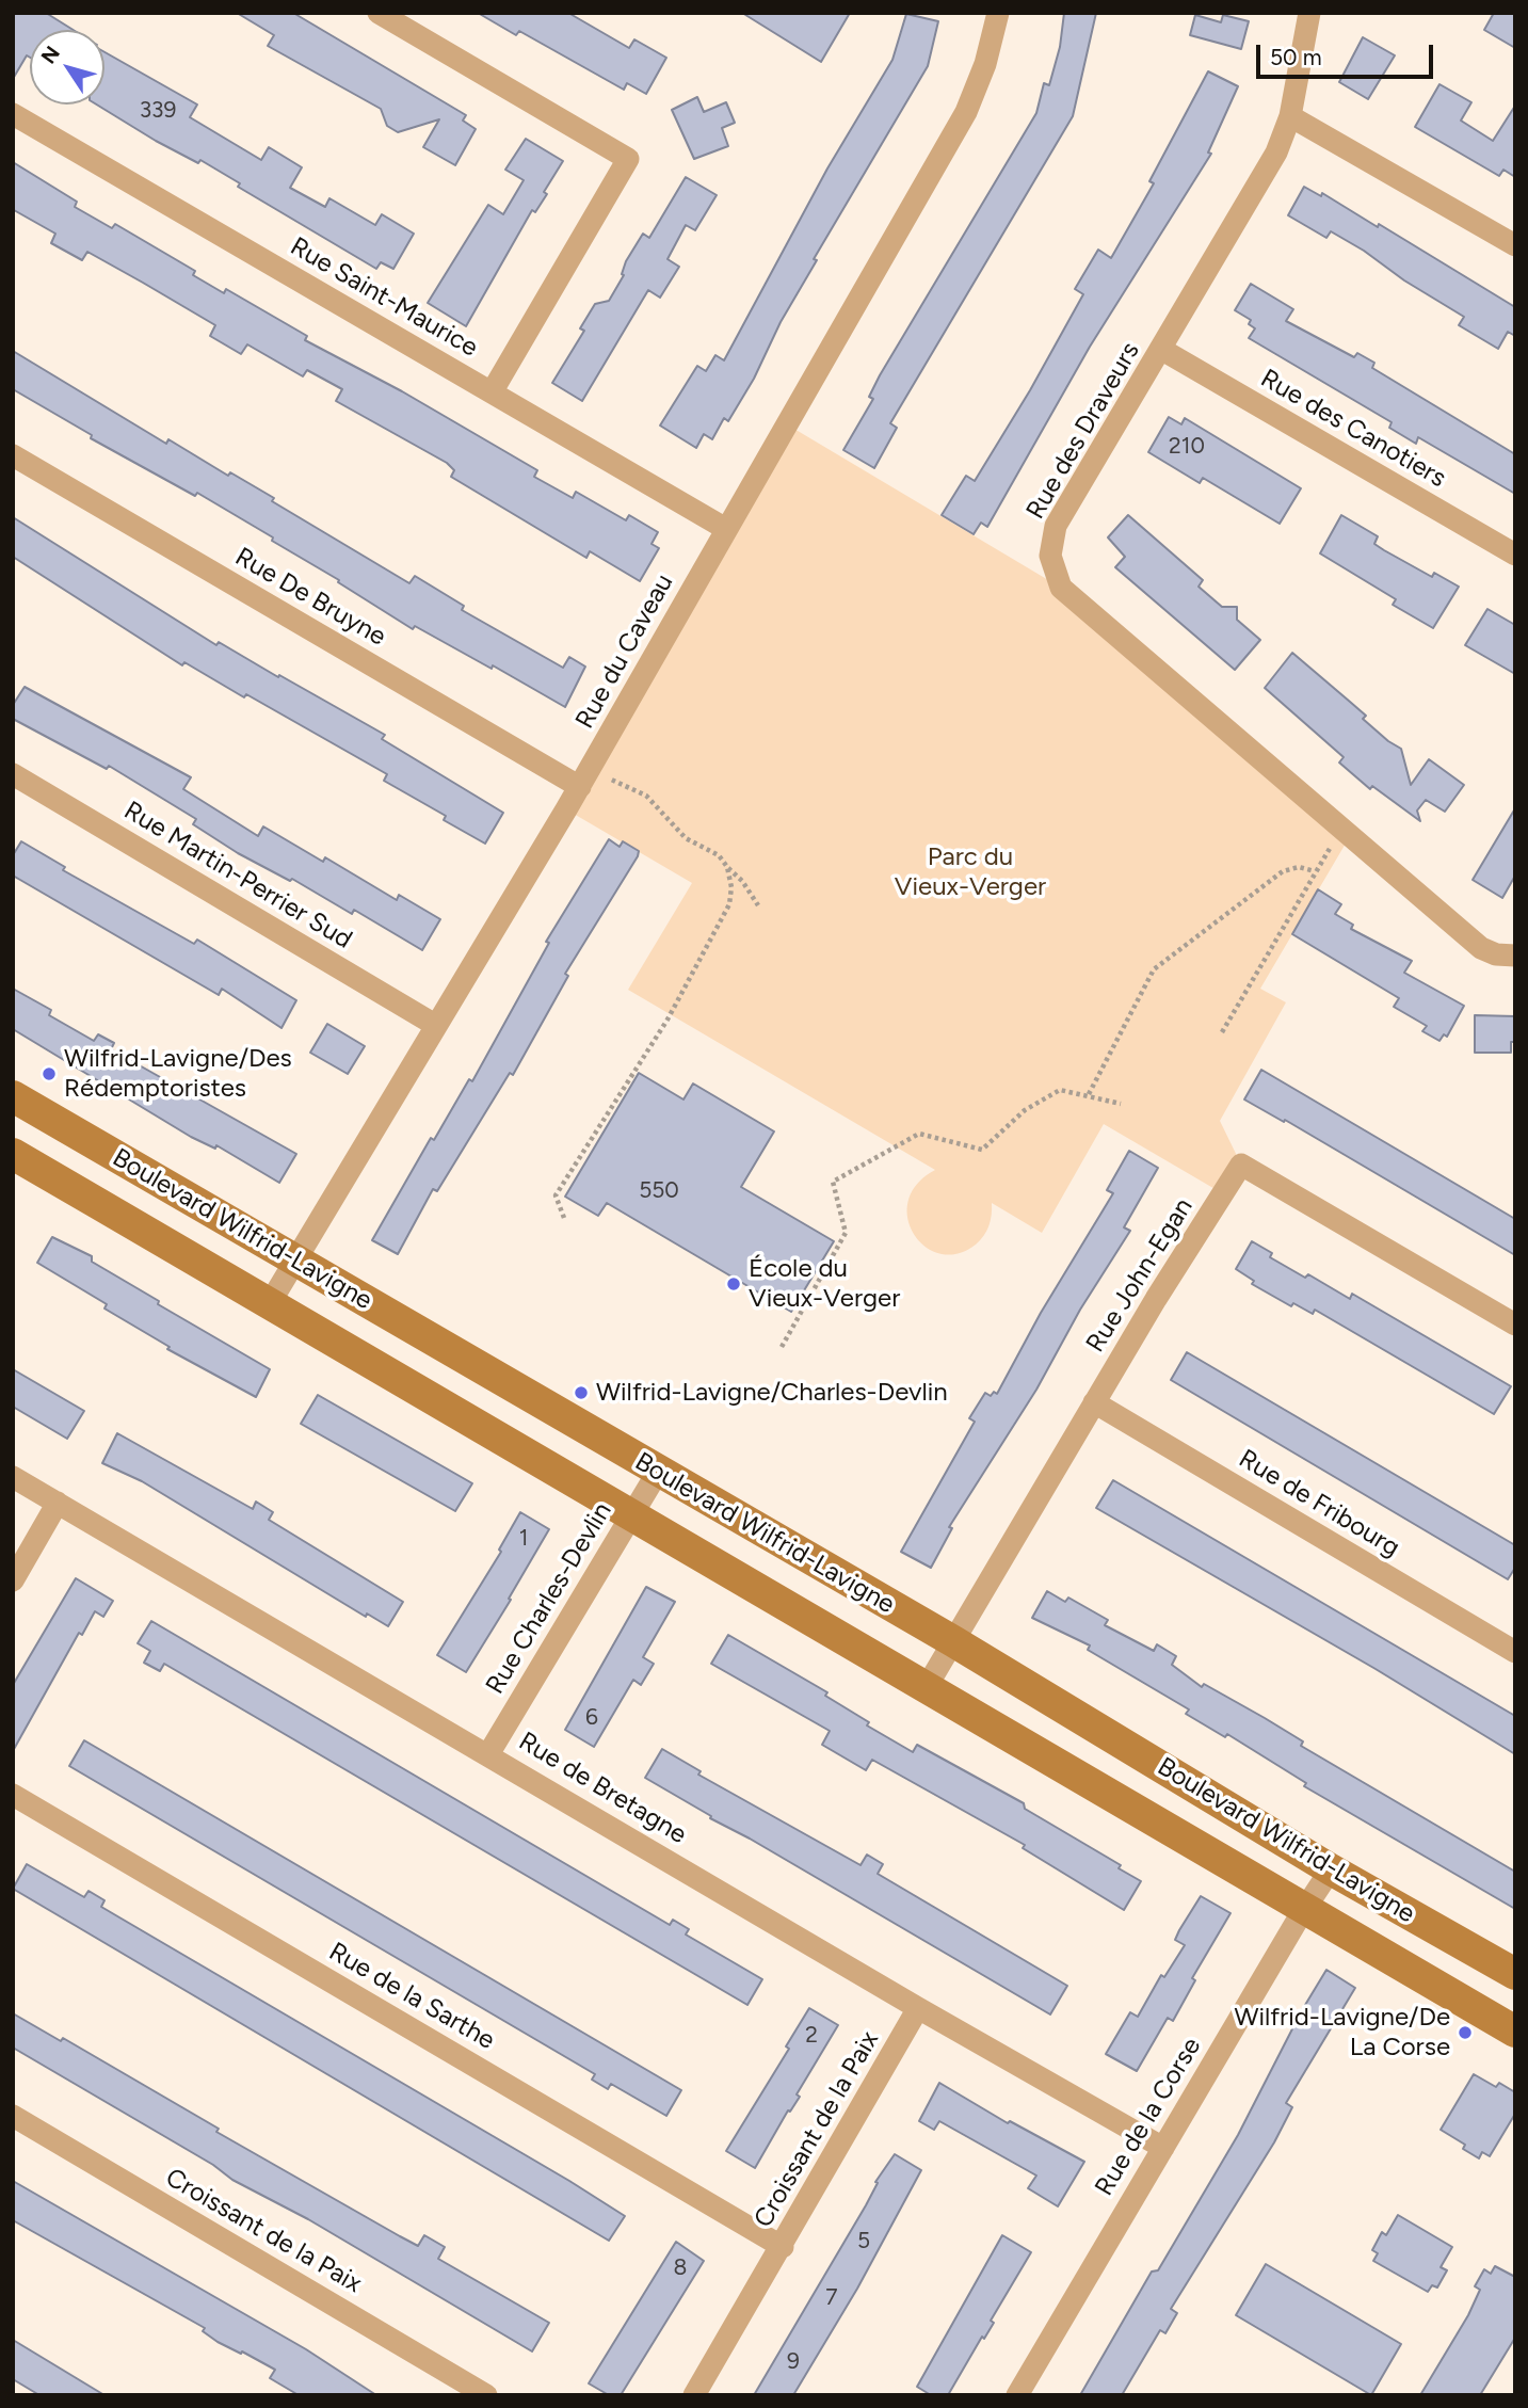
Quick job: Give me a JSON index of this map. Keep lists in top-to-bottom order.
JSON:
{
  "streets": {
    "main road": ["Boulevard Wilfrid-Lavigne"],
    "street": [
      "Rue Saint-Maurice",
      "Rue des Canotiers",
      "Rue des Draveurs",
      "Rue De Bruyne",
      "Rue du Caveau",
      "Rue Martin-Perrier Sud",
      "Rue John-Egan",
      "Rue de Fribourg",
      "Rue Charles-Devlin",
      "Rue de Bretagne",
      "Rue de la Sarthe",
      "Rue de la Corse",
      "Croissant de la Paix"
    ]
  },
  "crossings": [
    ["Rue Saint-Maurice", "Rue du Caveau"],
    ["Rue des Canotiers", "Rue des Draveurs"],
    ["Rue De Bruyne", "Rue du Caveau"],
    ["Rue du Caveau", "Rue Martin-Perrier Sud"],
    ["Rue du Caveau", "Boulevard Wilfrid-Lavigne"],
    ["Boulevard Wilfrid-Lavigne", "Rue John-Egan"],
    ["Boulevard Wilfrid-Lavigne", "Rue Charles-Devlin"],
    ["Boulevard Wilfrid-Lavigne", "Rue de la Corse"],
    ["Rue John-Egan", "Rue de Fribourg"],
    ["Rue Charles-Devlin", "Rue de Bretagne"],
    ["Rue de Bretagne", "Rue de la Corse"],
    ["Rue de Bretagne", "Croissant de la Paix"],
    ["Rue de la Sarthe", "Croissant de la Paix"]
  ],
  "parks": ["Parc du Vieux-Verger"],
  "places": [
    "Wilfrid-Lavigne/Des Rédemptoristes",
    "École du Vieux-Verger",
    "Wilfrid-Lavigne/Charles-Devlin",
    "Wilfrid-Lavigne/De La Corse"
  ],
  "house_numbers": [
    "339",
    "210",
    "550",
    "1",
    "6",
    "2",
    "5",
    "8",
    "7",
    "9"
  ],
  "scale_bar": "50 m",
  "north": "top left"
}
